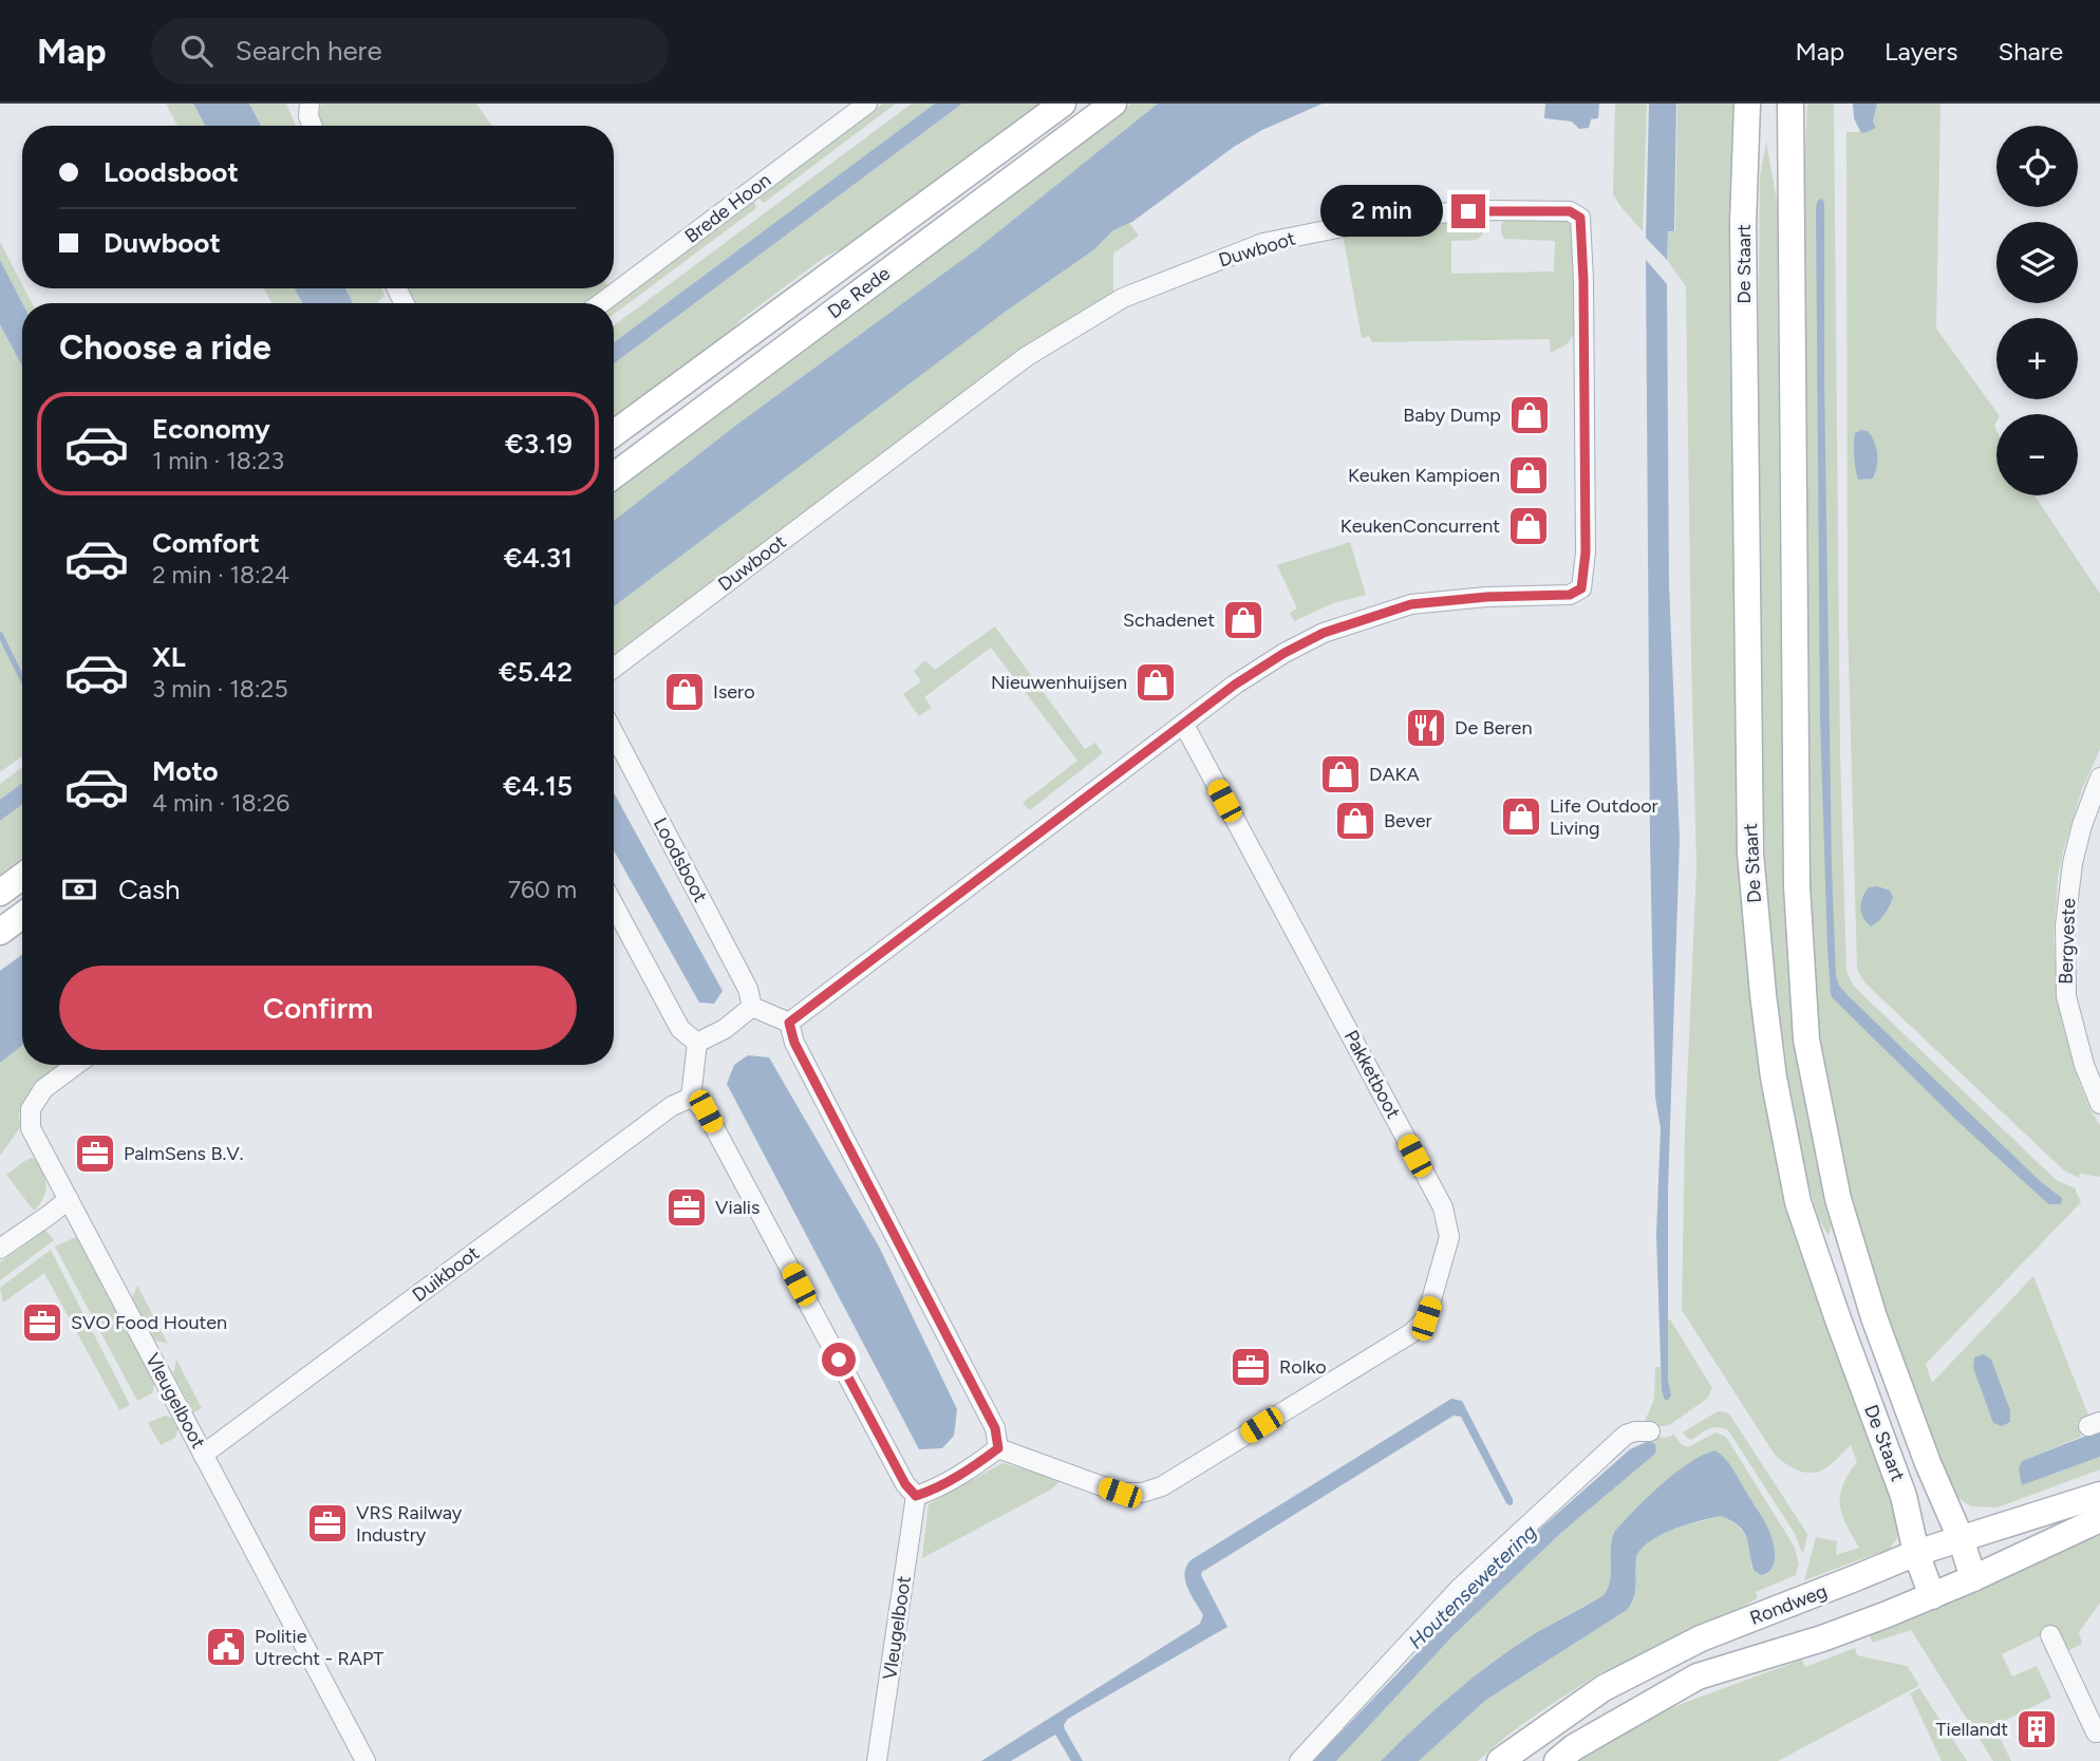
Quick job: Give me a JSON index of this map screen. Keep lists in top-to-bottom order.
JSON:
{
  "streets": {
    "main road": ["De Staart", "De Rede", "Rondweg"],
    "street": [
      "Brede Hoon",
      "Duwboot",
      "Loodsboot",
      "Bergveste",
      "Pakketboot",
      "Duikboot",
      "Vleugelboot"
    ]
  },
  "crossings": [
    ["Duwboot", "Pakketboot"],
    ["De Staart", "Rondweg"],
    ["Duikboot", "Vleugelboot"]
  ],
  "water": ["Houtensewetering"],
  "places": {
    "shop": [
      "Baby Dump",
      "Keuken Kampioen",
      "KeukenConcurrent",
      "Schadenet",
      "Nieuwenhuijsen",
      "Isero",
      "DAKA",
      "Life Outdoor Living",
      "Bever"
    ],
    "restaurant": ["De Beren"],
    "office": [
      "PalmSens B.V.",
      "Vialis",
      "SVO Food Houten",
      "Rolko",
      "VRS Railway Industry"
    ],
    "public building": ["Politie Utrecht - RAPT"],
    "building": ["Tiellandt"]
  },
  "page": {
    "header": "Map",
    "search": "Search here",
    "nav": ["Map", "Layers", "Share"],
    "map_buttons": ["+", "−"],
    "banner": ["Loodsboot", "Duwboot"],
    "bubble": "2 min",
    "heading": "Choose a ride",
    "list": [
      {
        "name": "Economy",
        "note": "1 min · 18:23",
        "value": "€3.19"
      },
      {
        "name": "Comfort",
        "note": "2 min · 18:24",
        "value": "€4.31"
      },
      {
        "name": "XL",
        "note": "3 min · 18:25",
        "value": "€5.42"
      },
      {
        "name": "Moto",
        "note": "4 min · 18:26",
        "value": "€4.15"
      }
    ],
    "pay": ["Cash", "760 m"],
    "buttons": "Confirm"
  }
}
